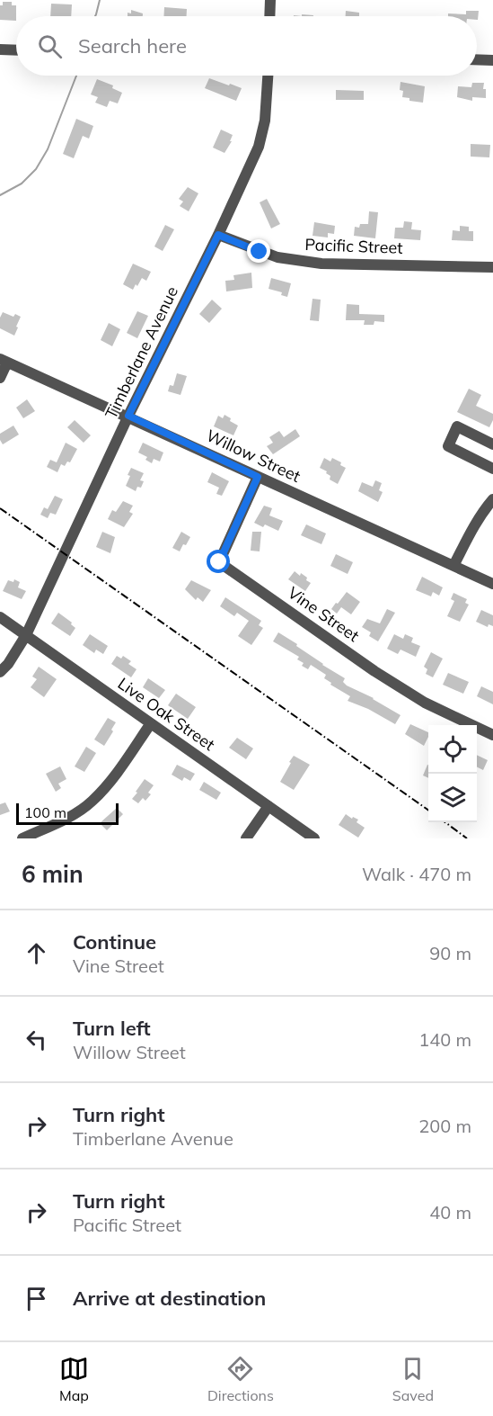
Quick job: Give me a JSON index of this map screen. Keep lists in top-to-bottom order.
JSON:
{
  "streets": {
    "street": [
      "Pacific Street",
      "Timberlane Avenue",
      "Willow Street",
      "Vine Street",
      "Live Oak Street"
    ]
  },
  "crossings": [
    ["Pacific Street", "Timberlane Avenue"],
    ["Timberlane Avenue", "Willow Street"],
    ["Timberlane Avenue", "Live Oak Street"],
    ["Willow Street", "Vine Street"]
  ],
  "scale_bar": "100 m",
  "page": {
    "search": "Search here",
    "scale": "100 m",
    "heading": ["6 min", "Walk · 470 m"],
    "list": [
      ["Continue", "Vine Street", "90 m"],
      ["Turn left", "Willow Street", "140 m"],
      ["Turn right", "Timberlane Avenue", "200 m"],
      ["Turn right", "Pacific Street", "40 m"],
      "Arrive at destination"
    ],
    "nav": ["Map", "Directions", "Saved"]
  }
}
